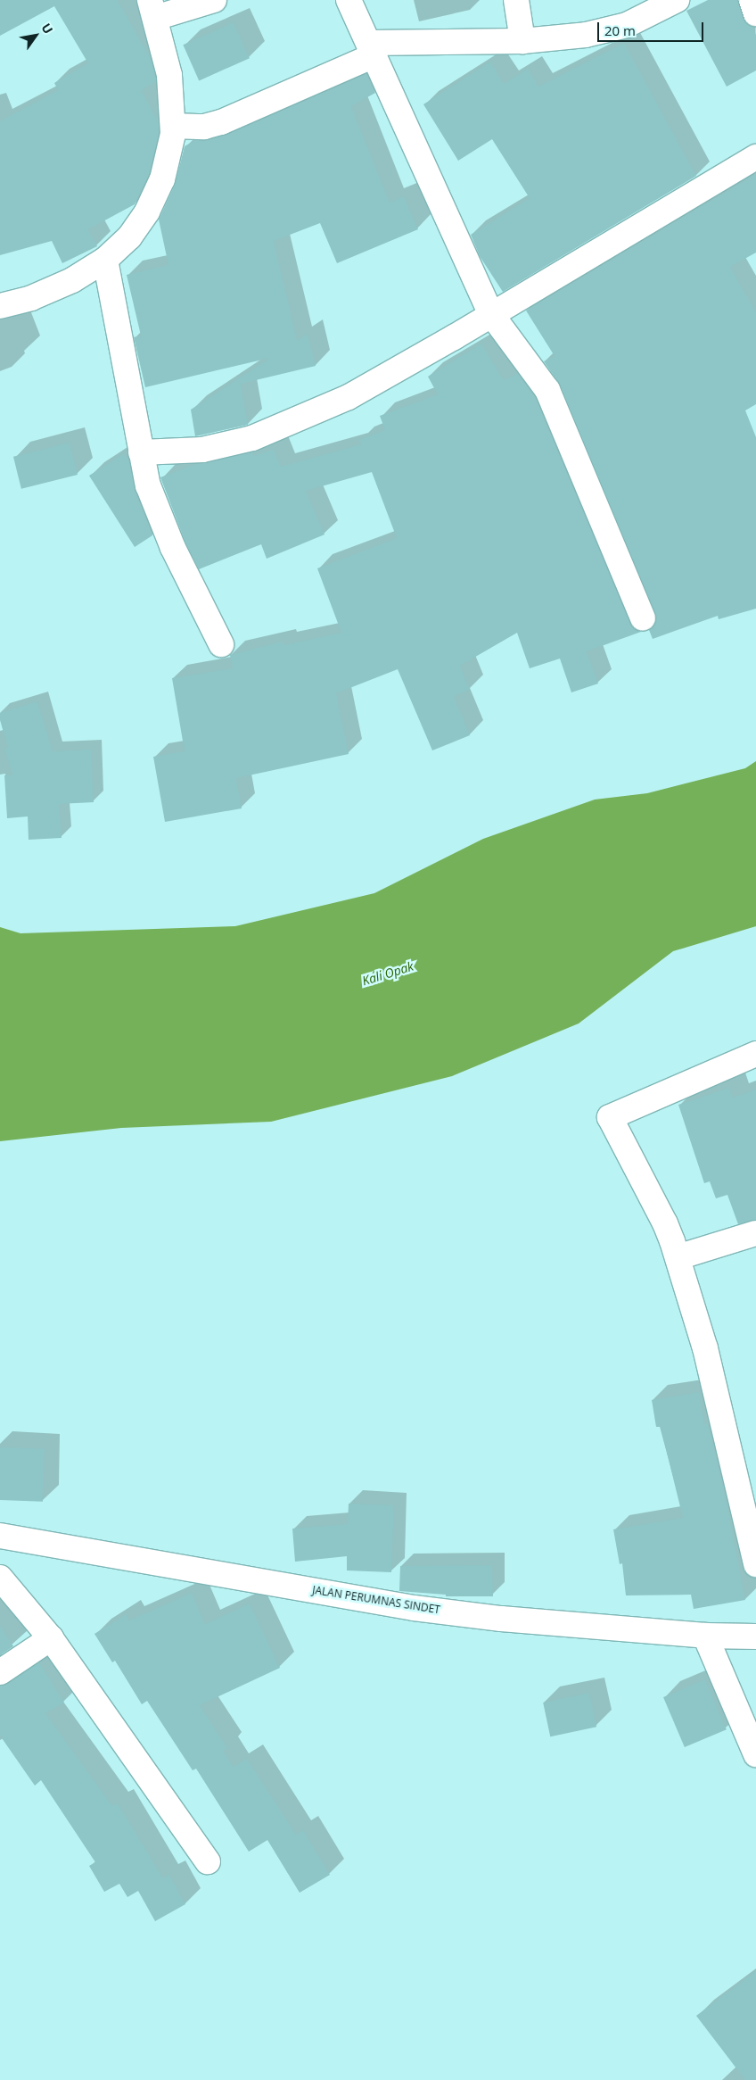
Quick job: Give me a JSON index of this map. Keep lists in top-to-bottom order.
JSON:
{
  "streets": {
    "street": ["JALAN PERUMNAS SINDET"]
  },
  "water": ["Kali Opak"],
  "scale_bar": "20 m",
  "north": "top right"
}
